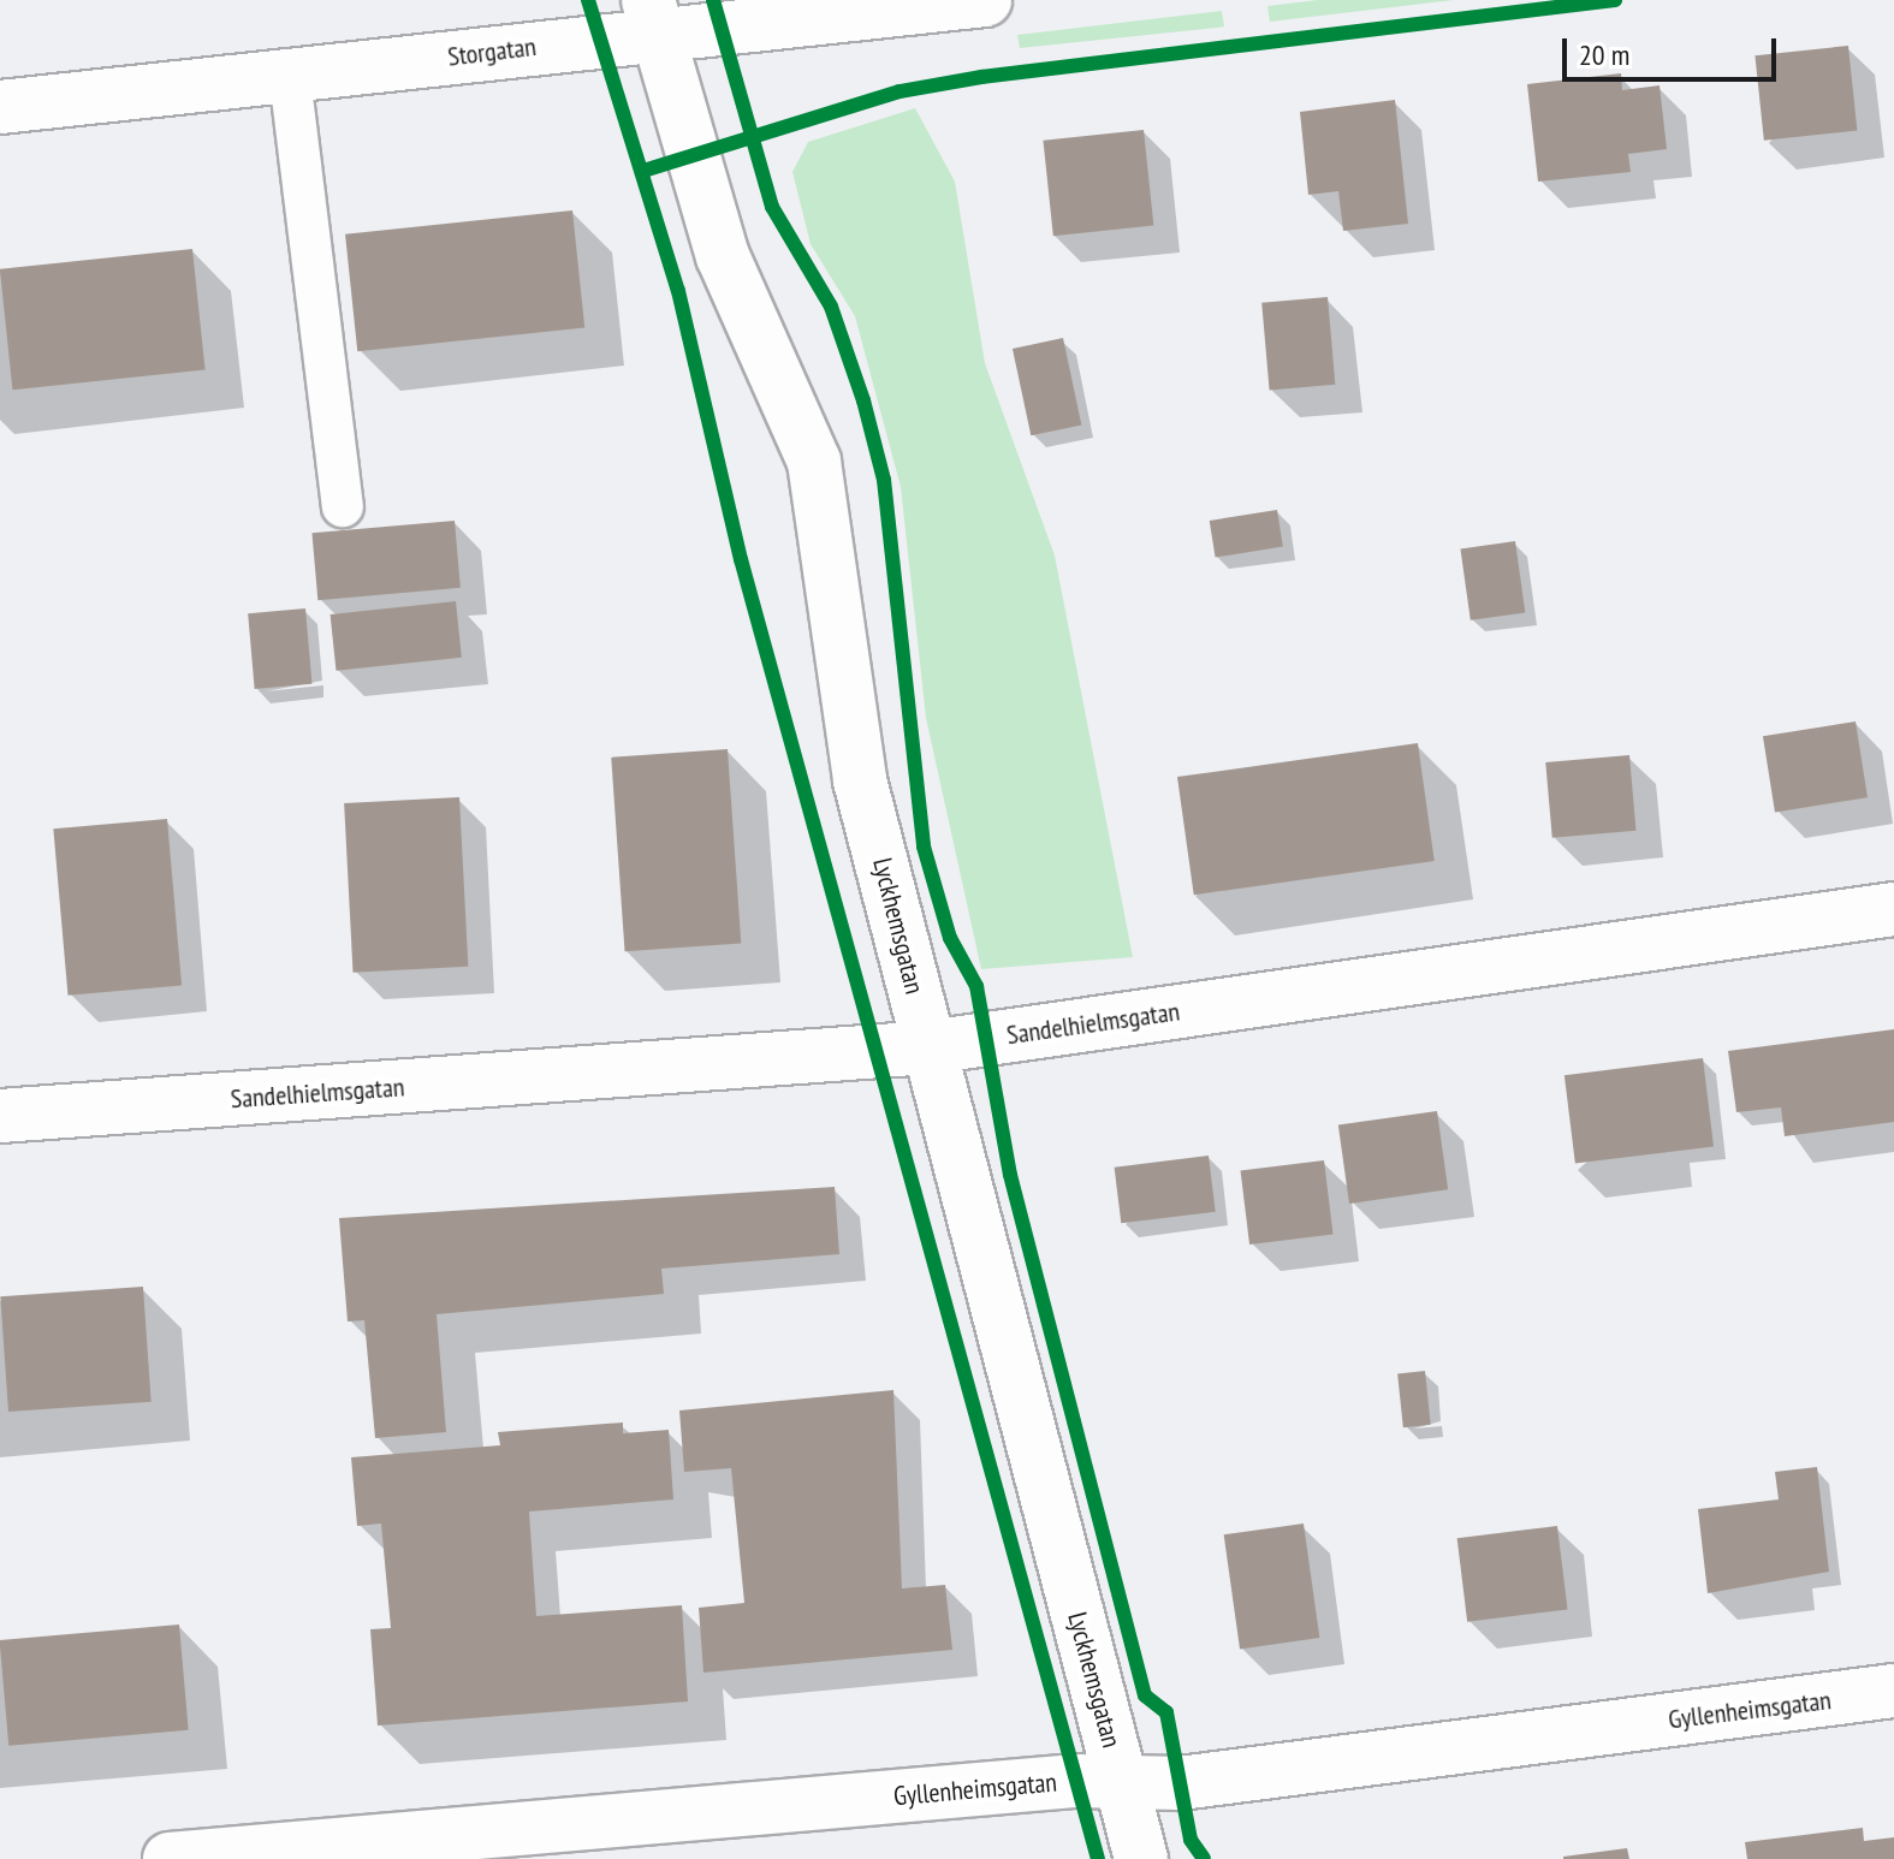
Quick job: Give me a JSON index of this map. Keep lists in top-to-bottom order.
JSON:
{
  "streets": {
    "street": [
      "Storgatan",
      "Lyckhemsgatan",
      "Sandelhielmsgatan",
      "Gyllenheimsgatan"
    ]
  },
  "crossings": [
    ["Storgatan", "Lyckhemsgatan"],
    ["Lyckhemsgatan", "Sandelhielmsgatan"],
    ["Lyckhemsgatan", "Gyllenheimsgatan"]
  ],
  "scale_bar": "20 m"
}
